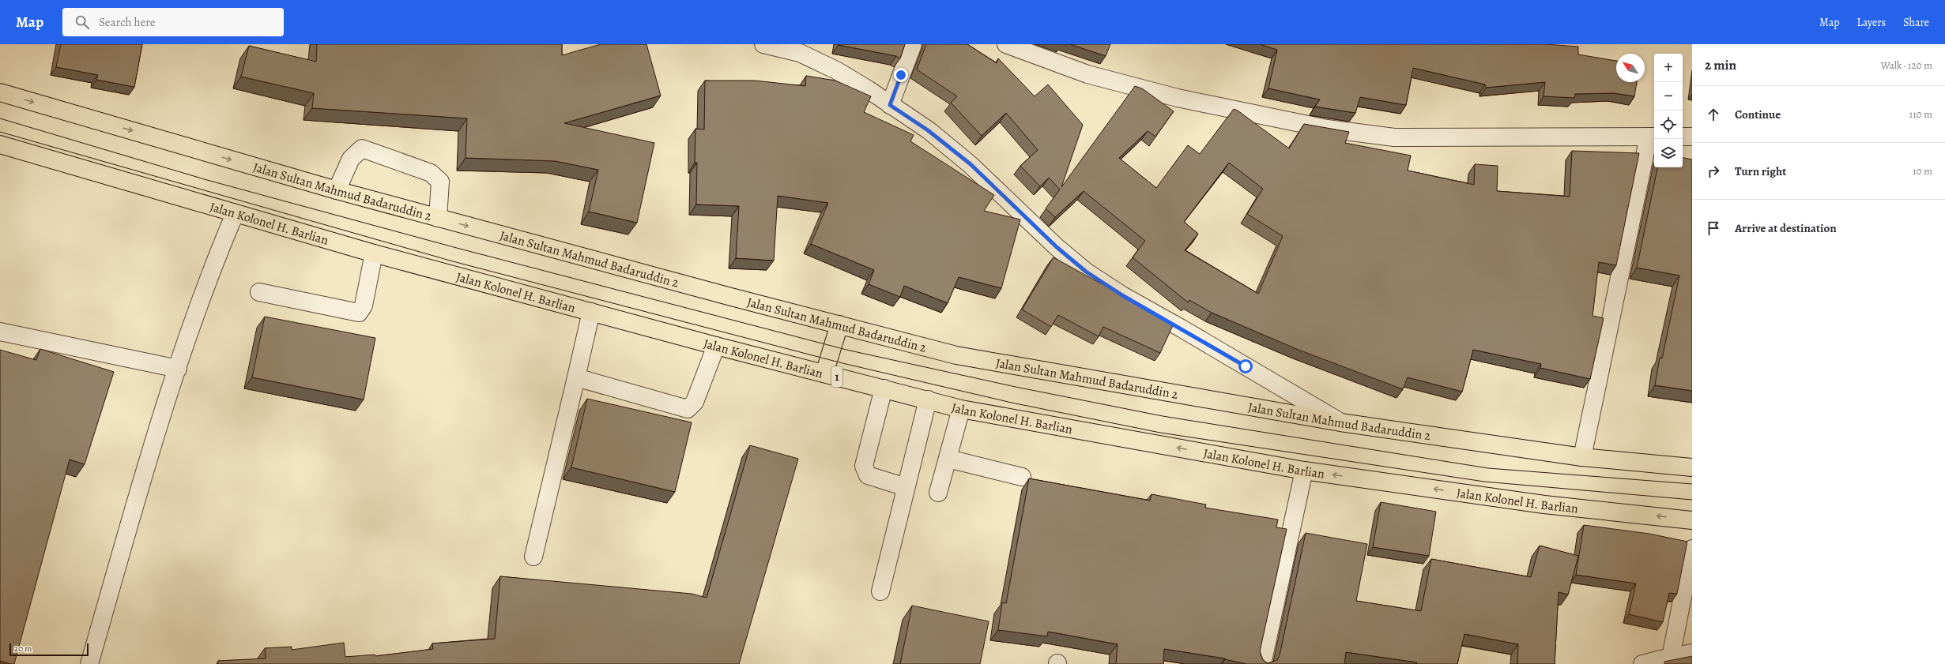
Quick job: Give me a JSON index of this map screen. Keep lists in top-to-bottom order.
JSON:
{
  "streets": {
    "highway": ["Jalan Sultan Mahmud Badaruddin 2", "Jalan Kolonel H. Barlian", "1"]
  },
  "one_way": ["Jalan Sultan Mahmud Badaruddin 2", "Jalan Kolonel H. Barlian"],
  "scale_bar": "20 m",
  "north": "top left",
  "page": {
    "header": "Map",
    "search": "Search here",
    "nav": ["Map", "Layers", "Share"],
    "heading": ["2 min", "Walk · 120 m"],
    "map_buttons": ["+", "−"],
    "list": [
      ["Continue", "110 m"],
      ["Turn right", "10 m"],
      "Arrive at destination"
    ],
    "scale": "20 m"
  }
}
